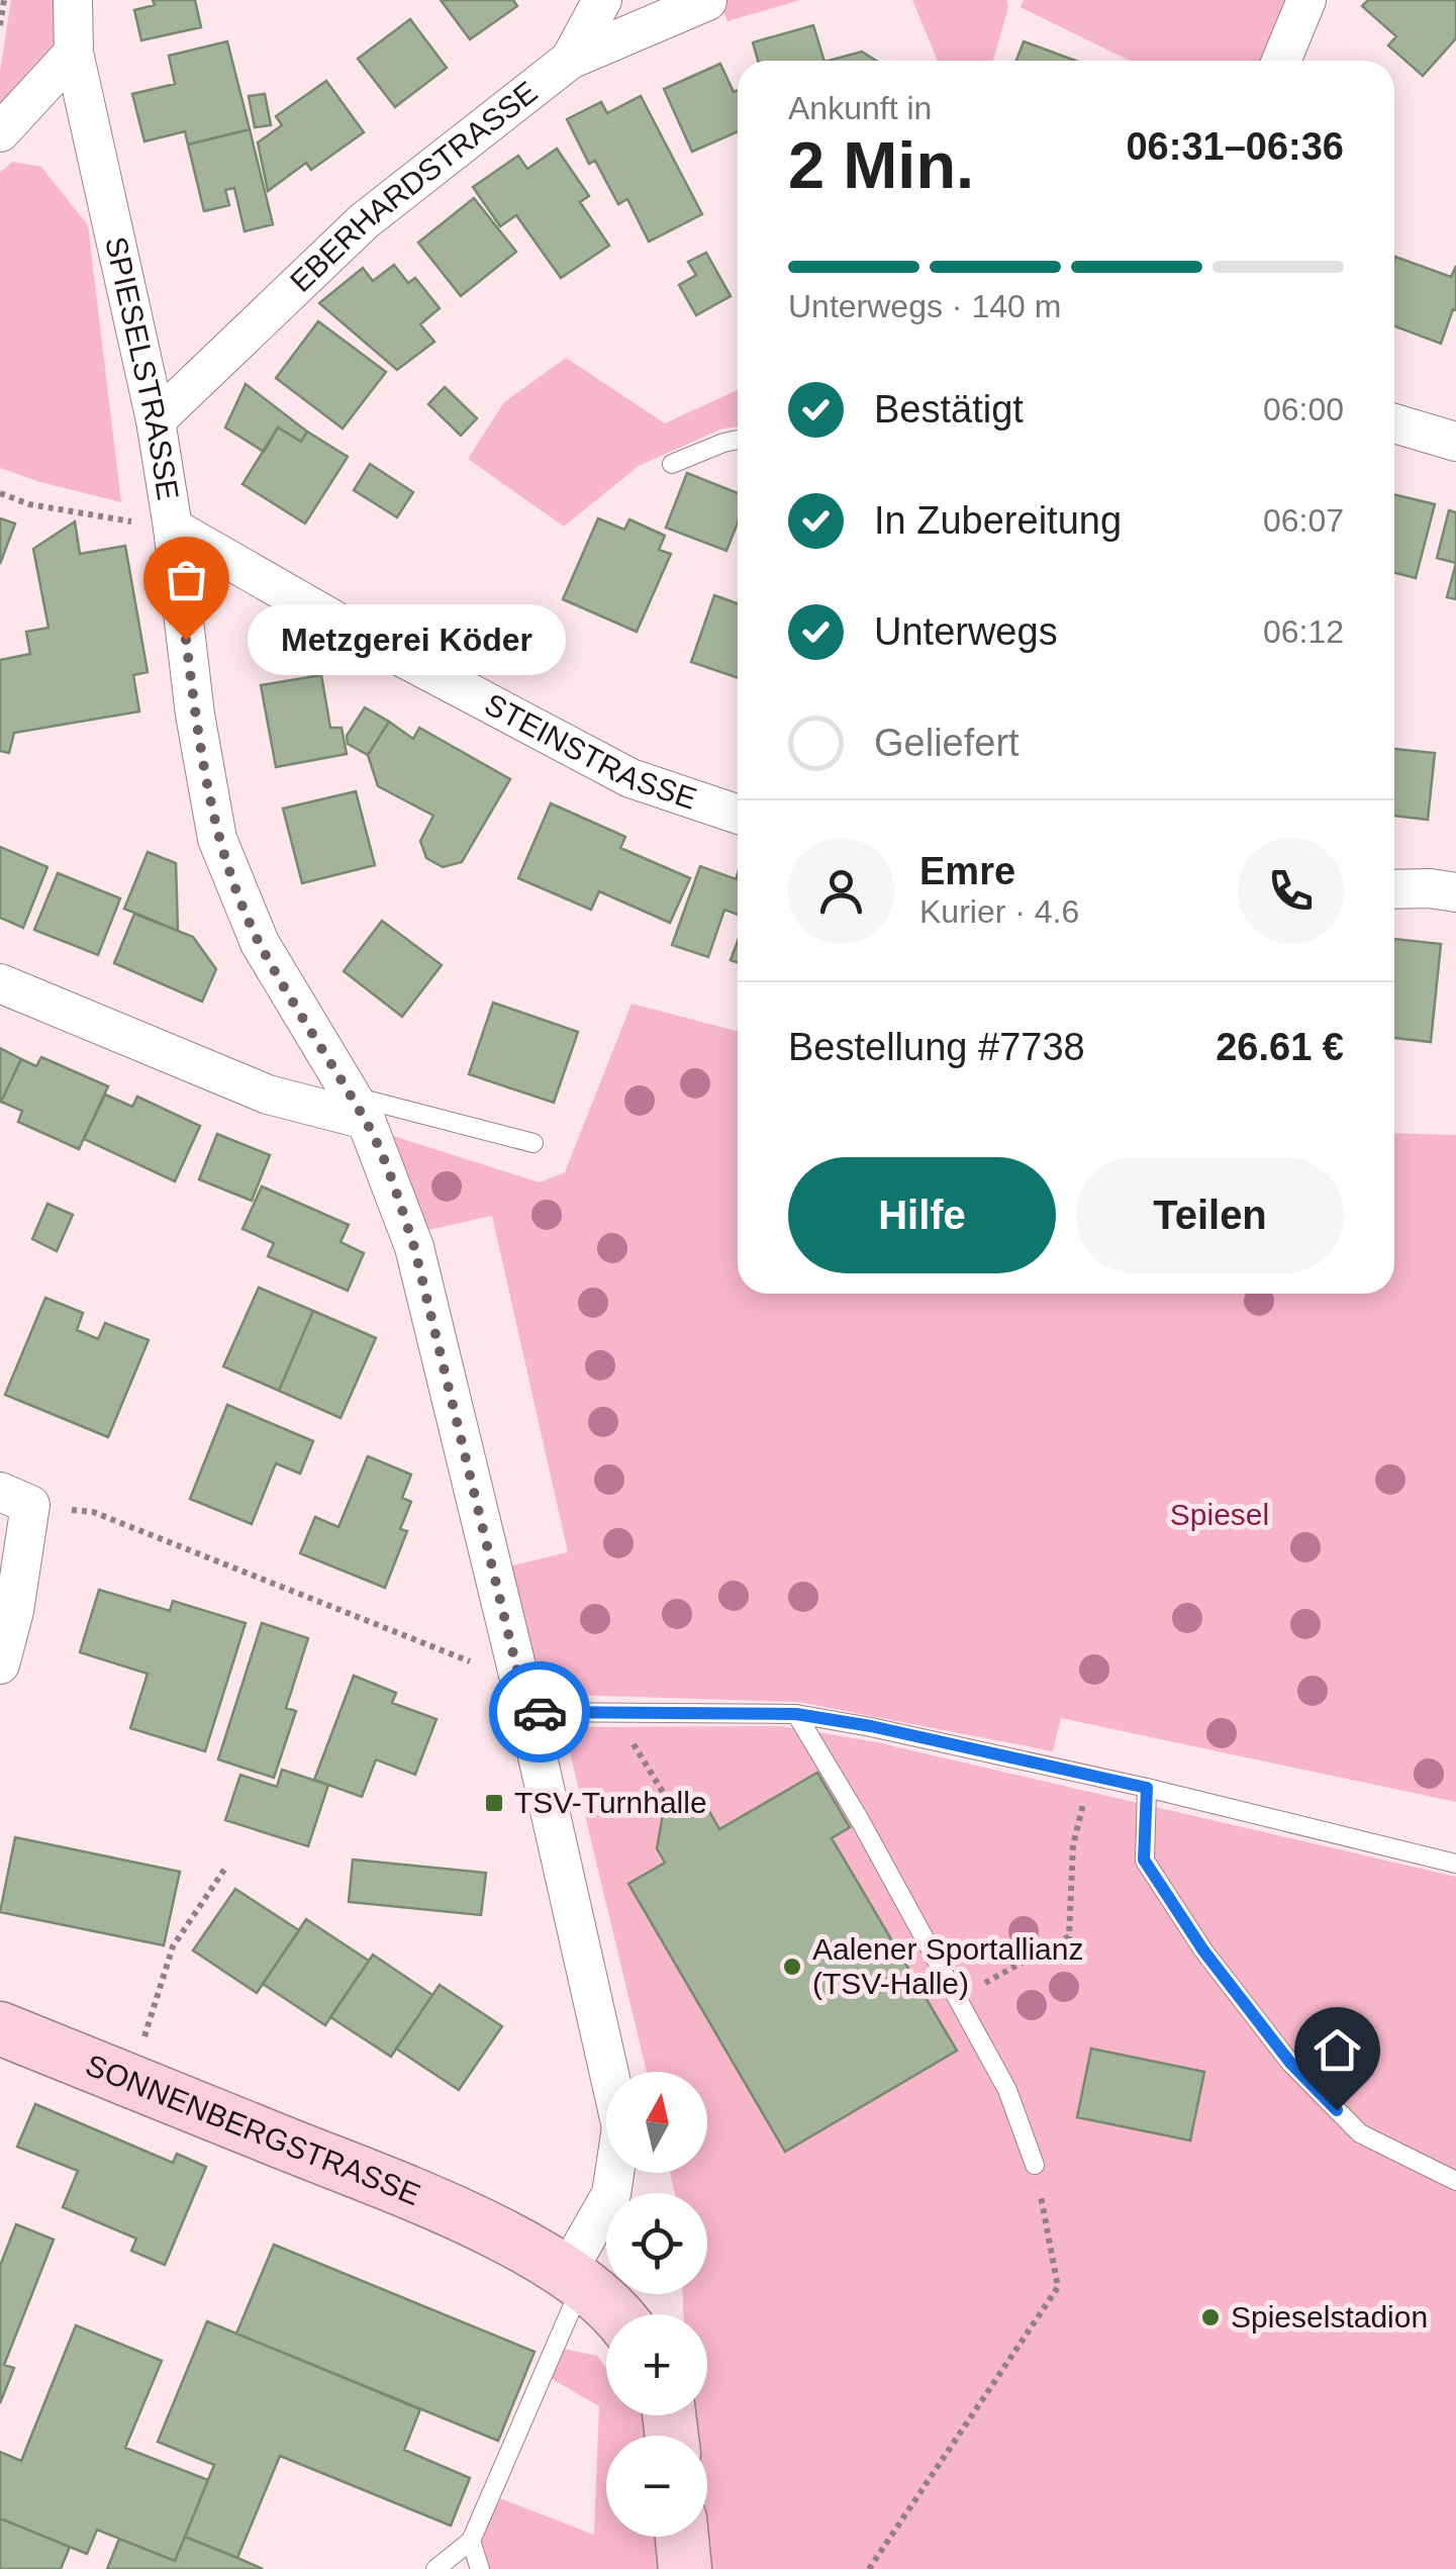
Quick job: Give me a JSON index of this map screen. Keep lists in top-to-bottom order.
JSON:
{
  "streets": {
    "street": [
      "EBERHARDSTRASSE",
      "SPIESELSTRASSE",
      "STEINSTRASSE",
      "SONNENBERGSTRASSE"
    ]
  },
  "crossings": [
    ["EBERHARDSTRASSE", "SPIESELSTRASSE"],
    ["SPIESELSTRASSE", "STEINSTRASSE"],
    ["SPIESELSTRASSE", "SONNENBERGSTRASSE"]
  ],
  "parks": ["Spiesel"],
  "places": {
    "other": ["Metzgerei Köder", "Aalener Sportallianz (TSV-Halle)", "Spieselstadion"],
    "transit": ["TSV-Turnhalle"]
  },
  "north": "top",
  "page": {
    "heading": ["2 Min.", "Ankunft in", "06:31–06:36"],
    "panel": [
      "Emre",
      "Kurier · 4.6",
      "Bestellung #7738",
      "26.61 €"
    ],
    "bar": "Unterwegs · 140 m",
    "list": [
      ["Bestätigt", "06:00"],
      ["In Zubereitung", "06:07"],
      ["Unterwegs", "06:12"],
      "Geliefert"
    ],
    "bubble": "Metzgerei Köder",
    "buttons": ["Hilfe", "Teilen"],
    "map_buttons": ["+", "−"]
  }
}
